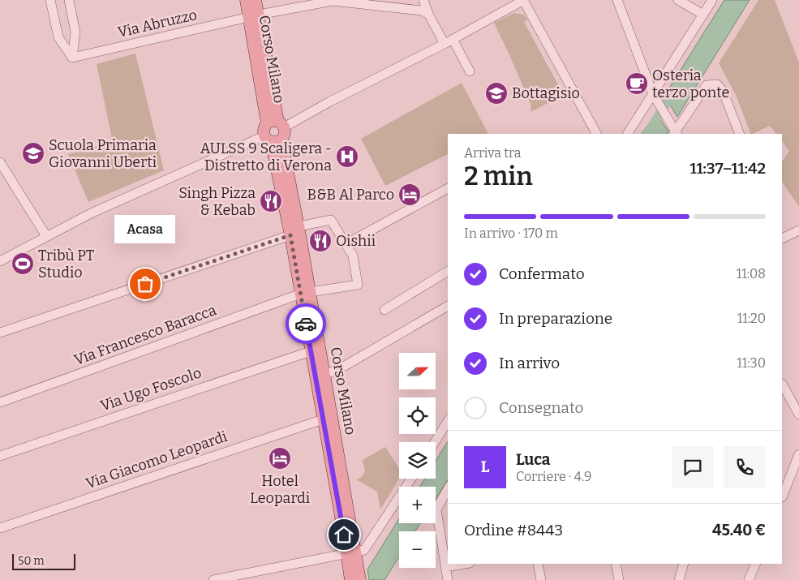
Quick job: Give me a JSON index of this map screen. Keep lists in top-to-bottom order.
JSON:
{
  "streets": {
    "main road": ["Corso Milano"],
    "street": [
      "Via Abruzzo",
      "Via Francesco Baracca",
      "Via Ugo Foscolo",
      "Via Giacomo Leopardi"
    ]
  },
  "crossings": [
    ["Via Abruzzo", "Corso Milano"],
    ["Corso Milano", "Via Francesco Baracca"],
    ["Corso Milano", "Via Ugo Foscolo"],
    ["Corso Milano", "Via Giacomo Leopardi"]
  ],
  "places": {
    "cafe": ["Osteria terzo ponte"],
    "school or university": ["Bottagisio", "Scuola Primaria Giovanni Uberti"],
    "hospital": ["AULSS 9 Scaligera - Distretto di Verona"],
    "hotel": ["B&B Al Parco", "Hotel Leopardi"],
    "restaurant": ["Singh Pizza & Kebab", "Oishii"],
    "sports": ["Tribù PT Studio"],
    "other": ["Acasa"]
  },
  "scale_bar": "50 m",
  "north": "right",
  "page": {
    "heading": ["2 min", "Arriva tra", "11:37–11:42"],
    "panel": [
      "Luca",
      "Corriere · 4.9",
      "Ordine #8443",
      "45.40 €"
    ],
    "bar": "In arrivo · 170 m",
    "bubble": "Acasa",
    "list": [
      ["Confermato", "11:08"],
      ["In preparazione", "11:20"],
      ["In arrivo", "11:30"],
      "Consegnato"
    ],
    "map_buttons": ["+", "−"],
    "round": "L",
    "scale": "50 m"
  }
}
